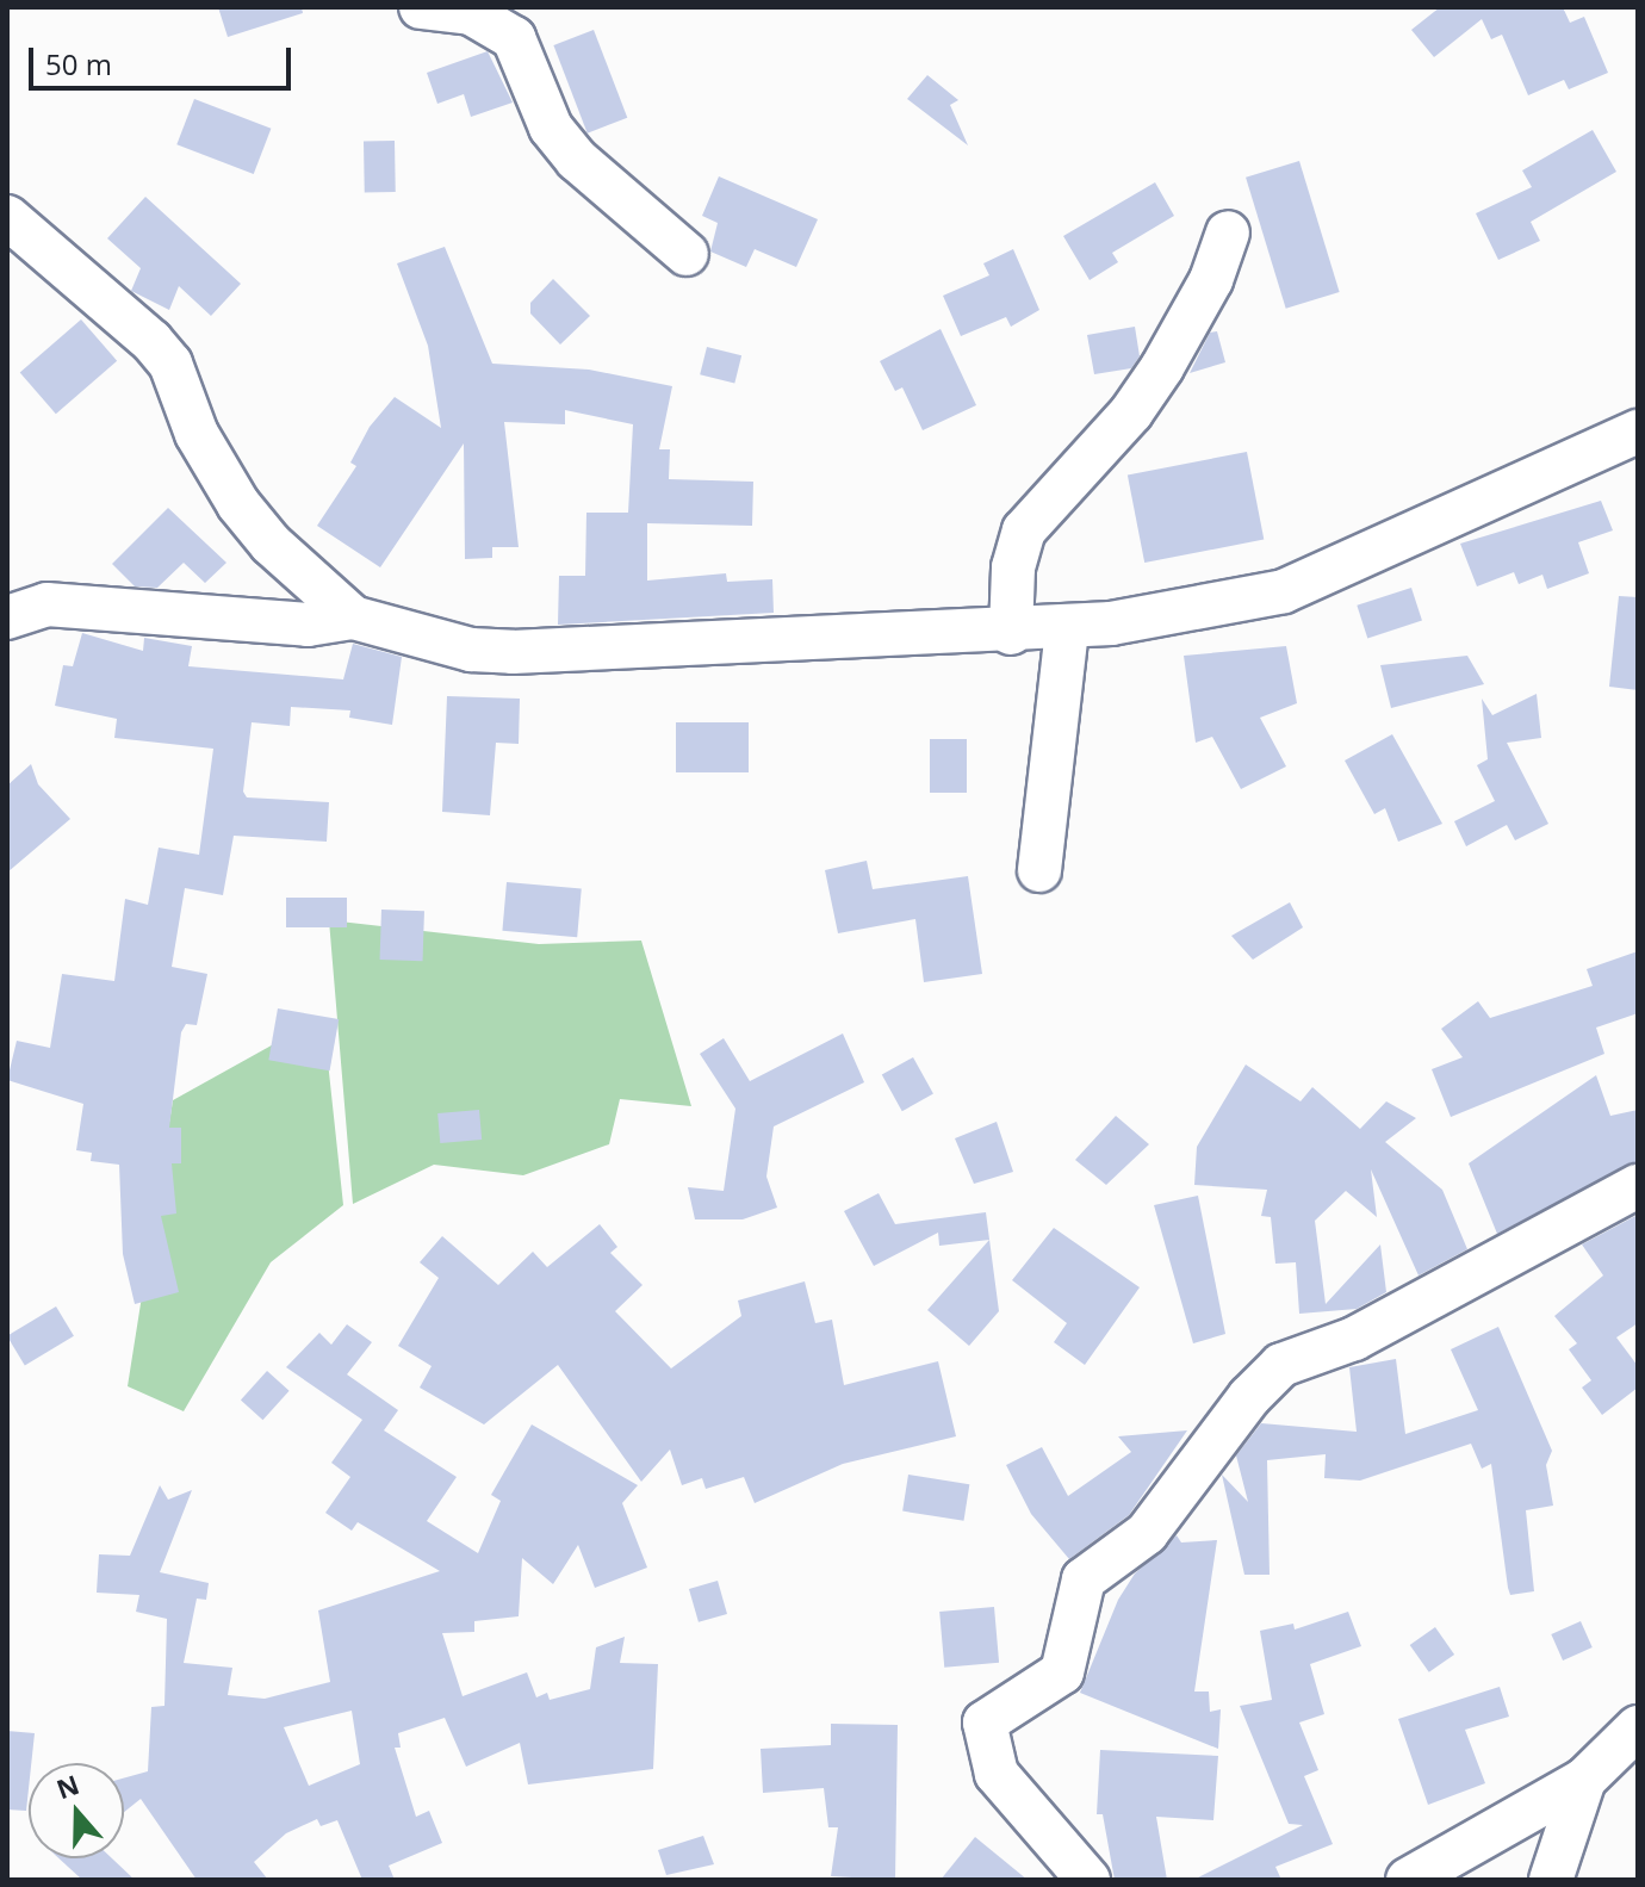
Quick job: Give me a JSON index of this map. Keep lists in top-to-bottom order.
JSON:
{
  "scale_bar": "50 m",
  "north": "top"
}
